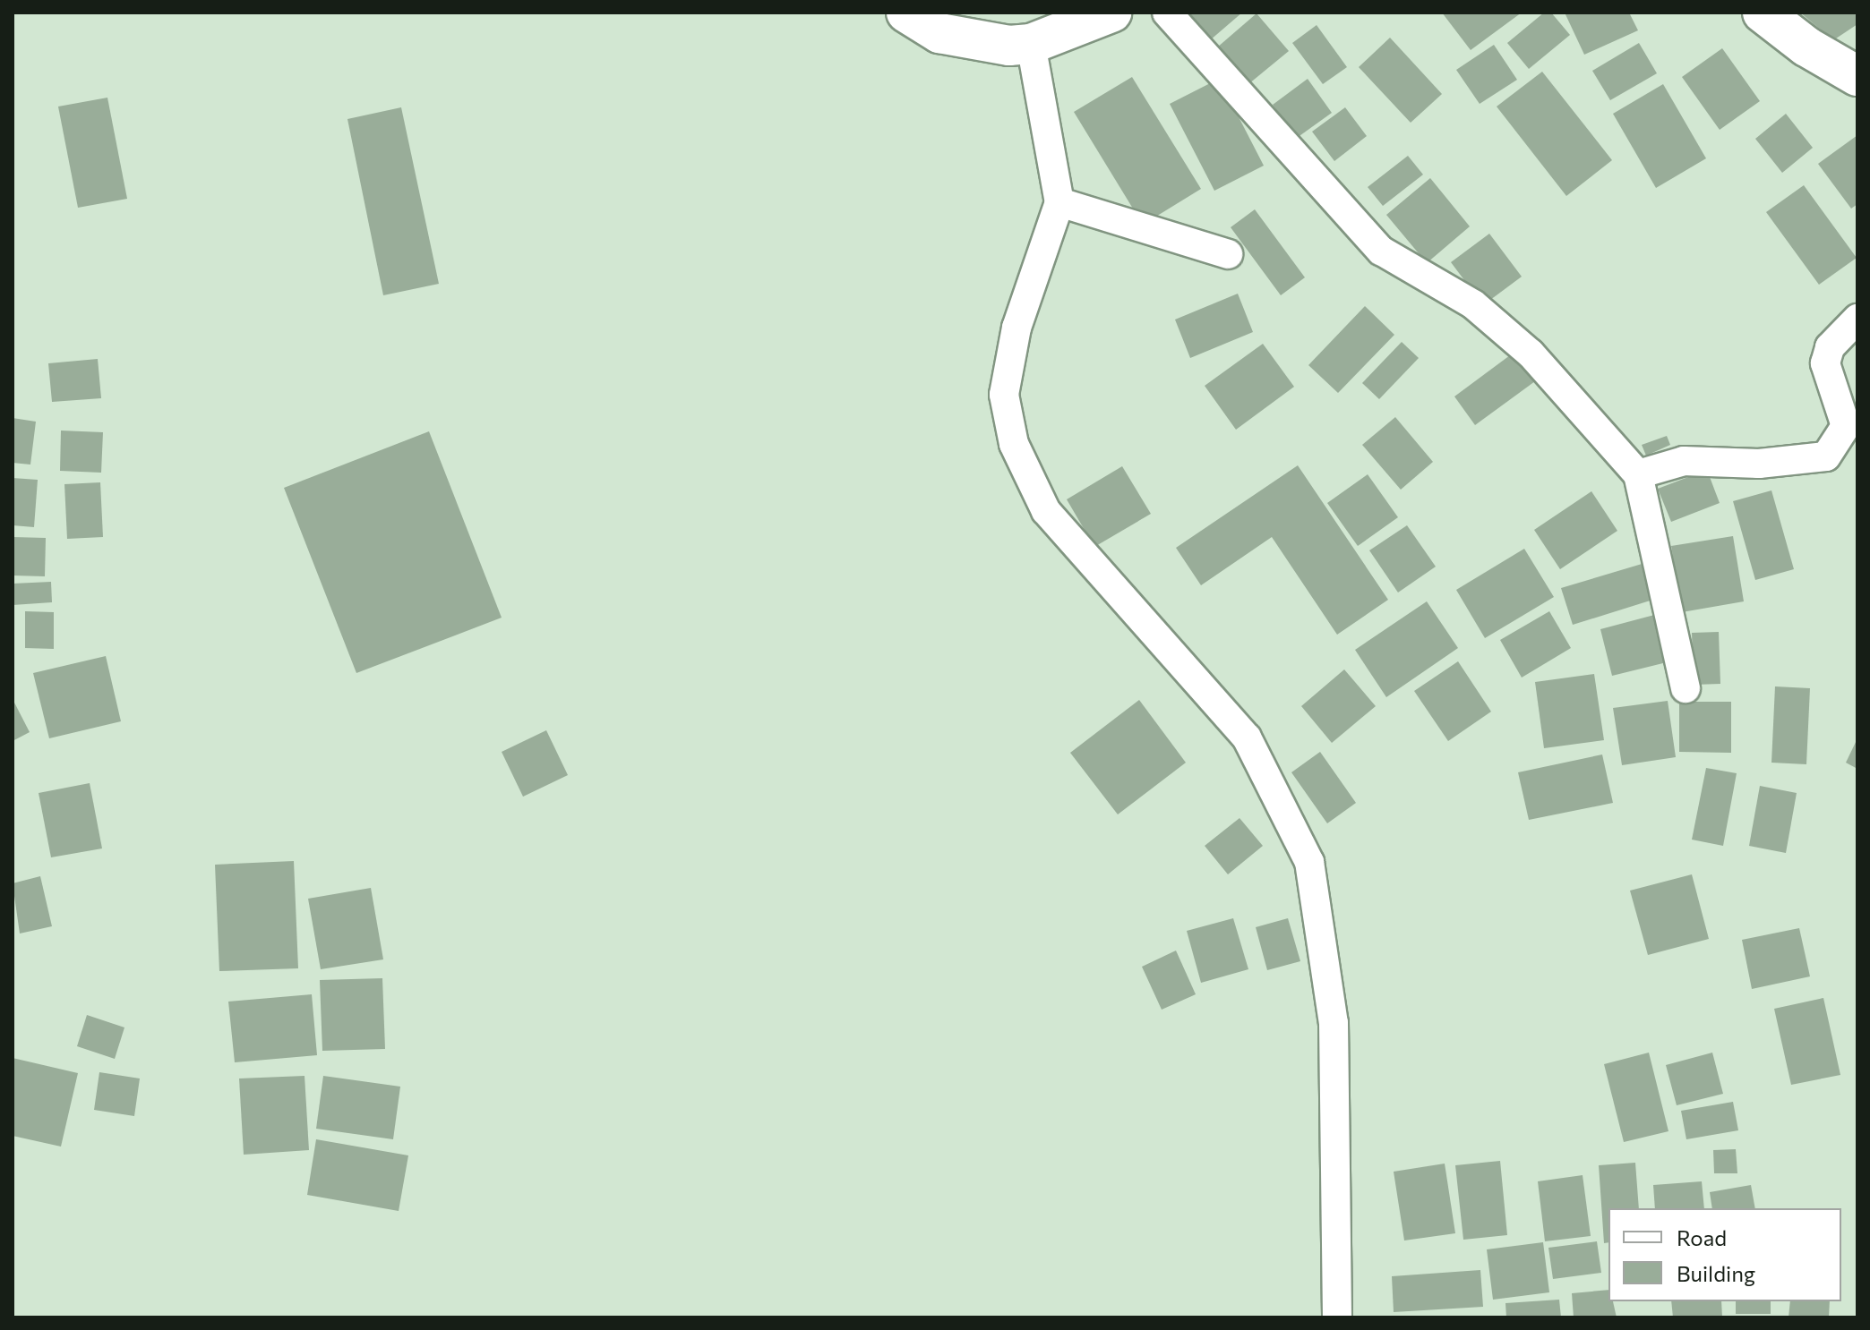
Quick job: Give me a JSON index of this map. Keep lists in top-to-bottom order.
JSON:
{
  "legend": ["Road", "Building"]
}
